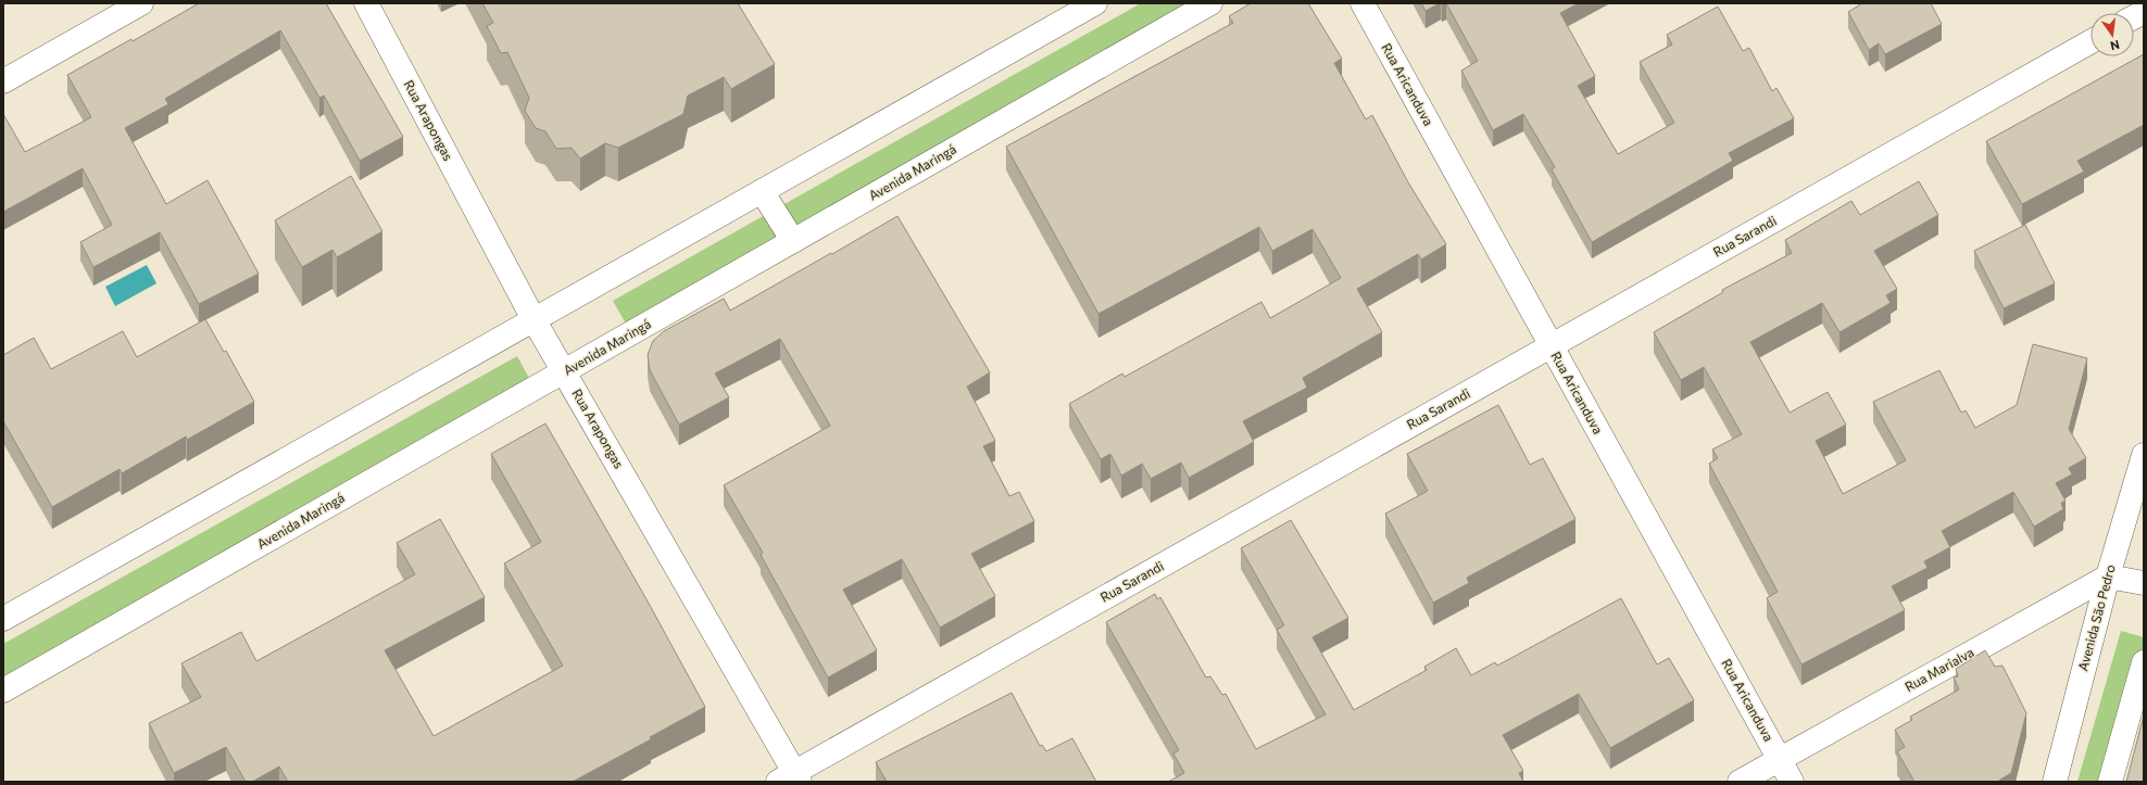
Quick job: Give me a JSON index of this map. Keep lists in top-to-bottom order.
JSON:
{
  "streets": {
    "street": [
      "Rua Aricanduva",
      "Rua Arapongas",
      "Avenida Maringá",
      "Rua Sarandi",
      "Avenida São Pedro",
      "Rua Marialva"
    ]
  },
  "crossings": [
    ["Rua Aricanduva", "Rua Sarandi"],
    ["Rua Aricanduva", "Rua Marialva"],
    ["Rua Arapongas", "Avenida Maringá"],
    ["Rua Arapongas", "Rua Sarandi"],
    ["Avenida São Pedro", "Rua Marialva"]
  ],
  "north": "bottom"
}
